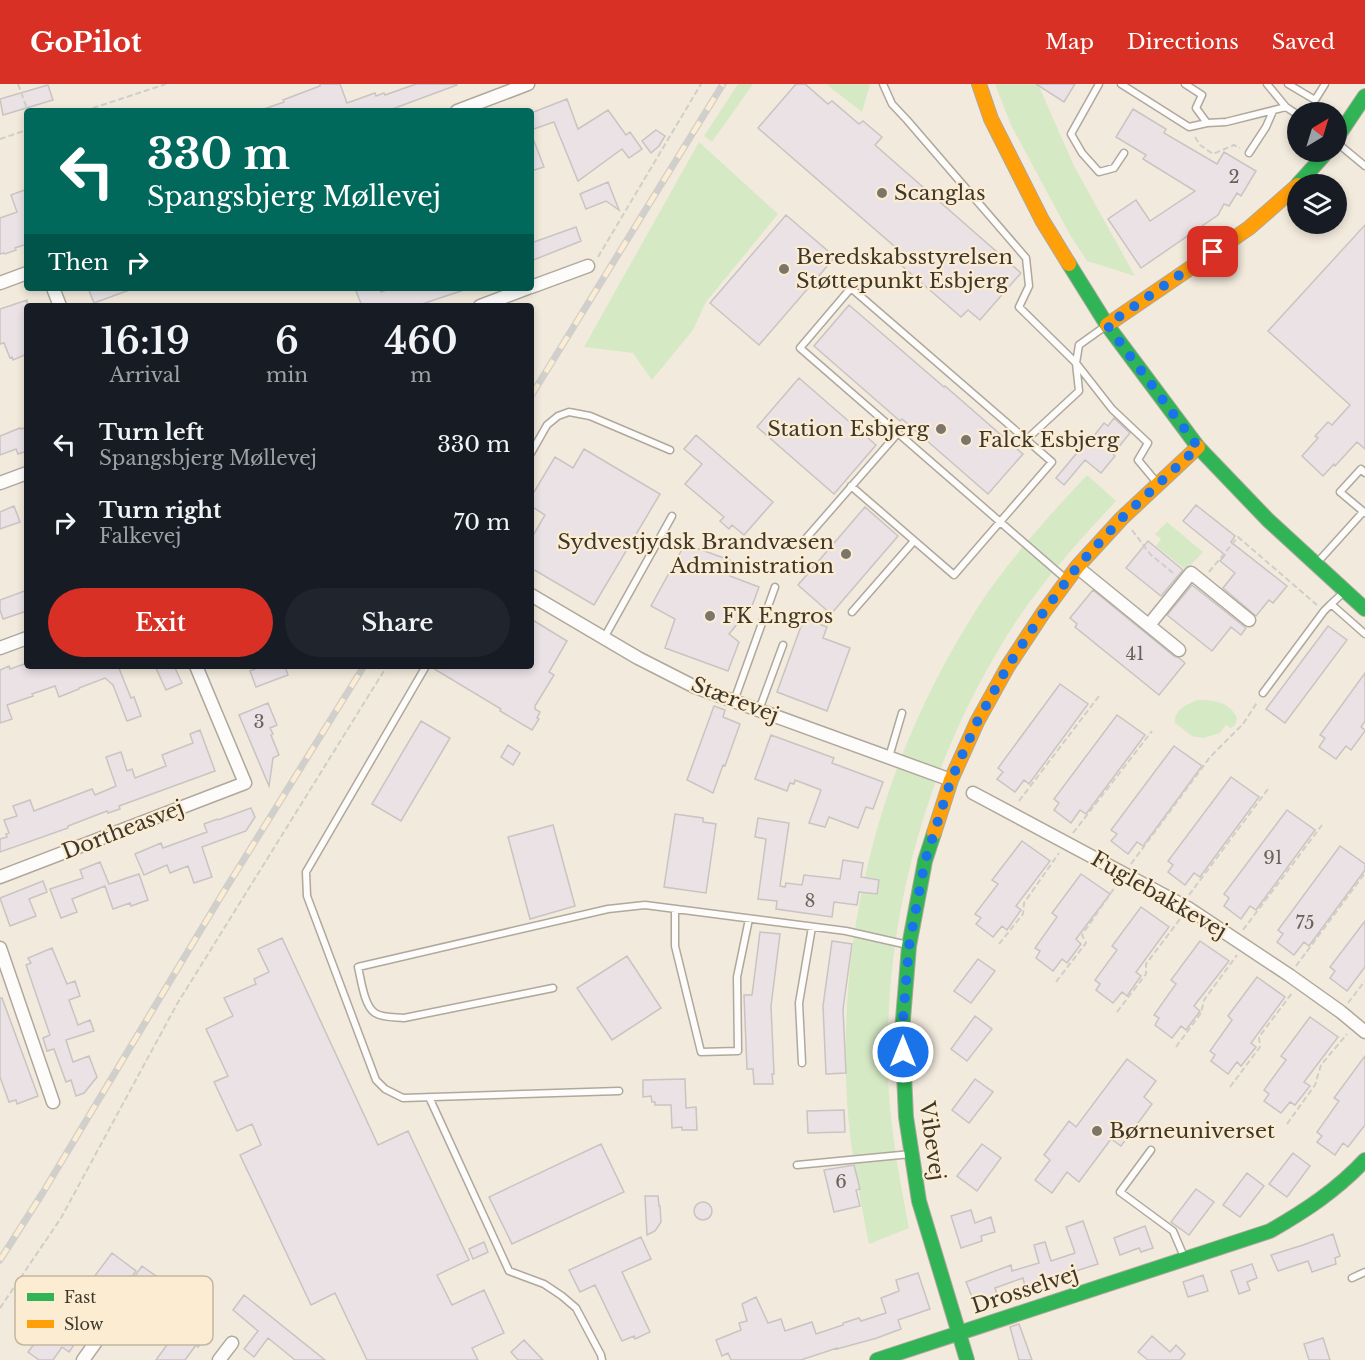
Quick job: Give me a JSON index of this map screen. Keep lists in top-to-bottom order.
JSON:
{
  "streets": {
    "street": [
      "Stærevej",
      "Dortheasvej",
      "Fuglebakkevej",
      "Vibevej",
      "Drosselvej"
    ]
  },
  "crossings": [
    ["Stærevej", "Vibevej"],
    ["Vibevej", "Drosselvej"]
  ],
  "places": [
    "Scanglas",
    "Beredskabsstyrelsen Støttepunkt Esbjerg",
    "Station Esbjerg",
    "Falck Esbjerg",
    "Sydvestjydsk Brandvæsen Administration",
    "FK Engros",
    "Børneuniverset"
  ],
  "house_numbers": [
    "2",
    "41",
    "3",
    "91",
    "8",
    "75",
    "6"
  ],
  "legend": ["Fast", "Slow"],
  "north": "top right",
  "page": {
    "header": "GoPilot",
    "nav": ["Map", "Directions", "Saved"],
    "turn": ["330 m", "Spangsbjerg Møllevej"],
    "then": "Then",
    "eta": [
      "16:19",
      "Arrival",
      "6",
      "min",
      "460",
      "m"
    ],
    "list": [
      {
        "name": "Turn left",
        "note": "Spangsbjerg Møllevej",
        "value": "330 m"
      },
      {
        "name": "Turn right",
        "note": "Falkevej",
        "value": "70 m"
      }
    ],
    "buttons": ["Exit", "Share"]
  }
}
